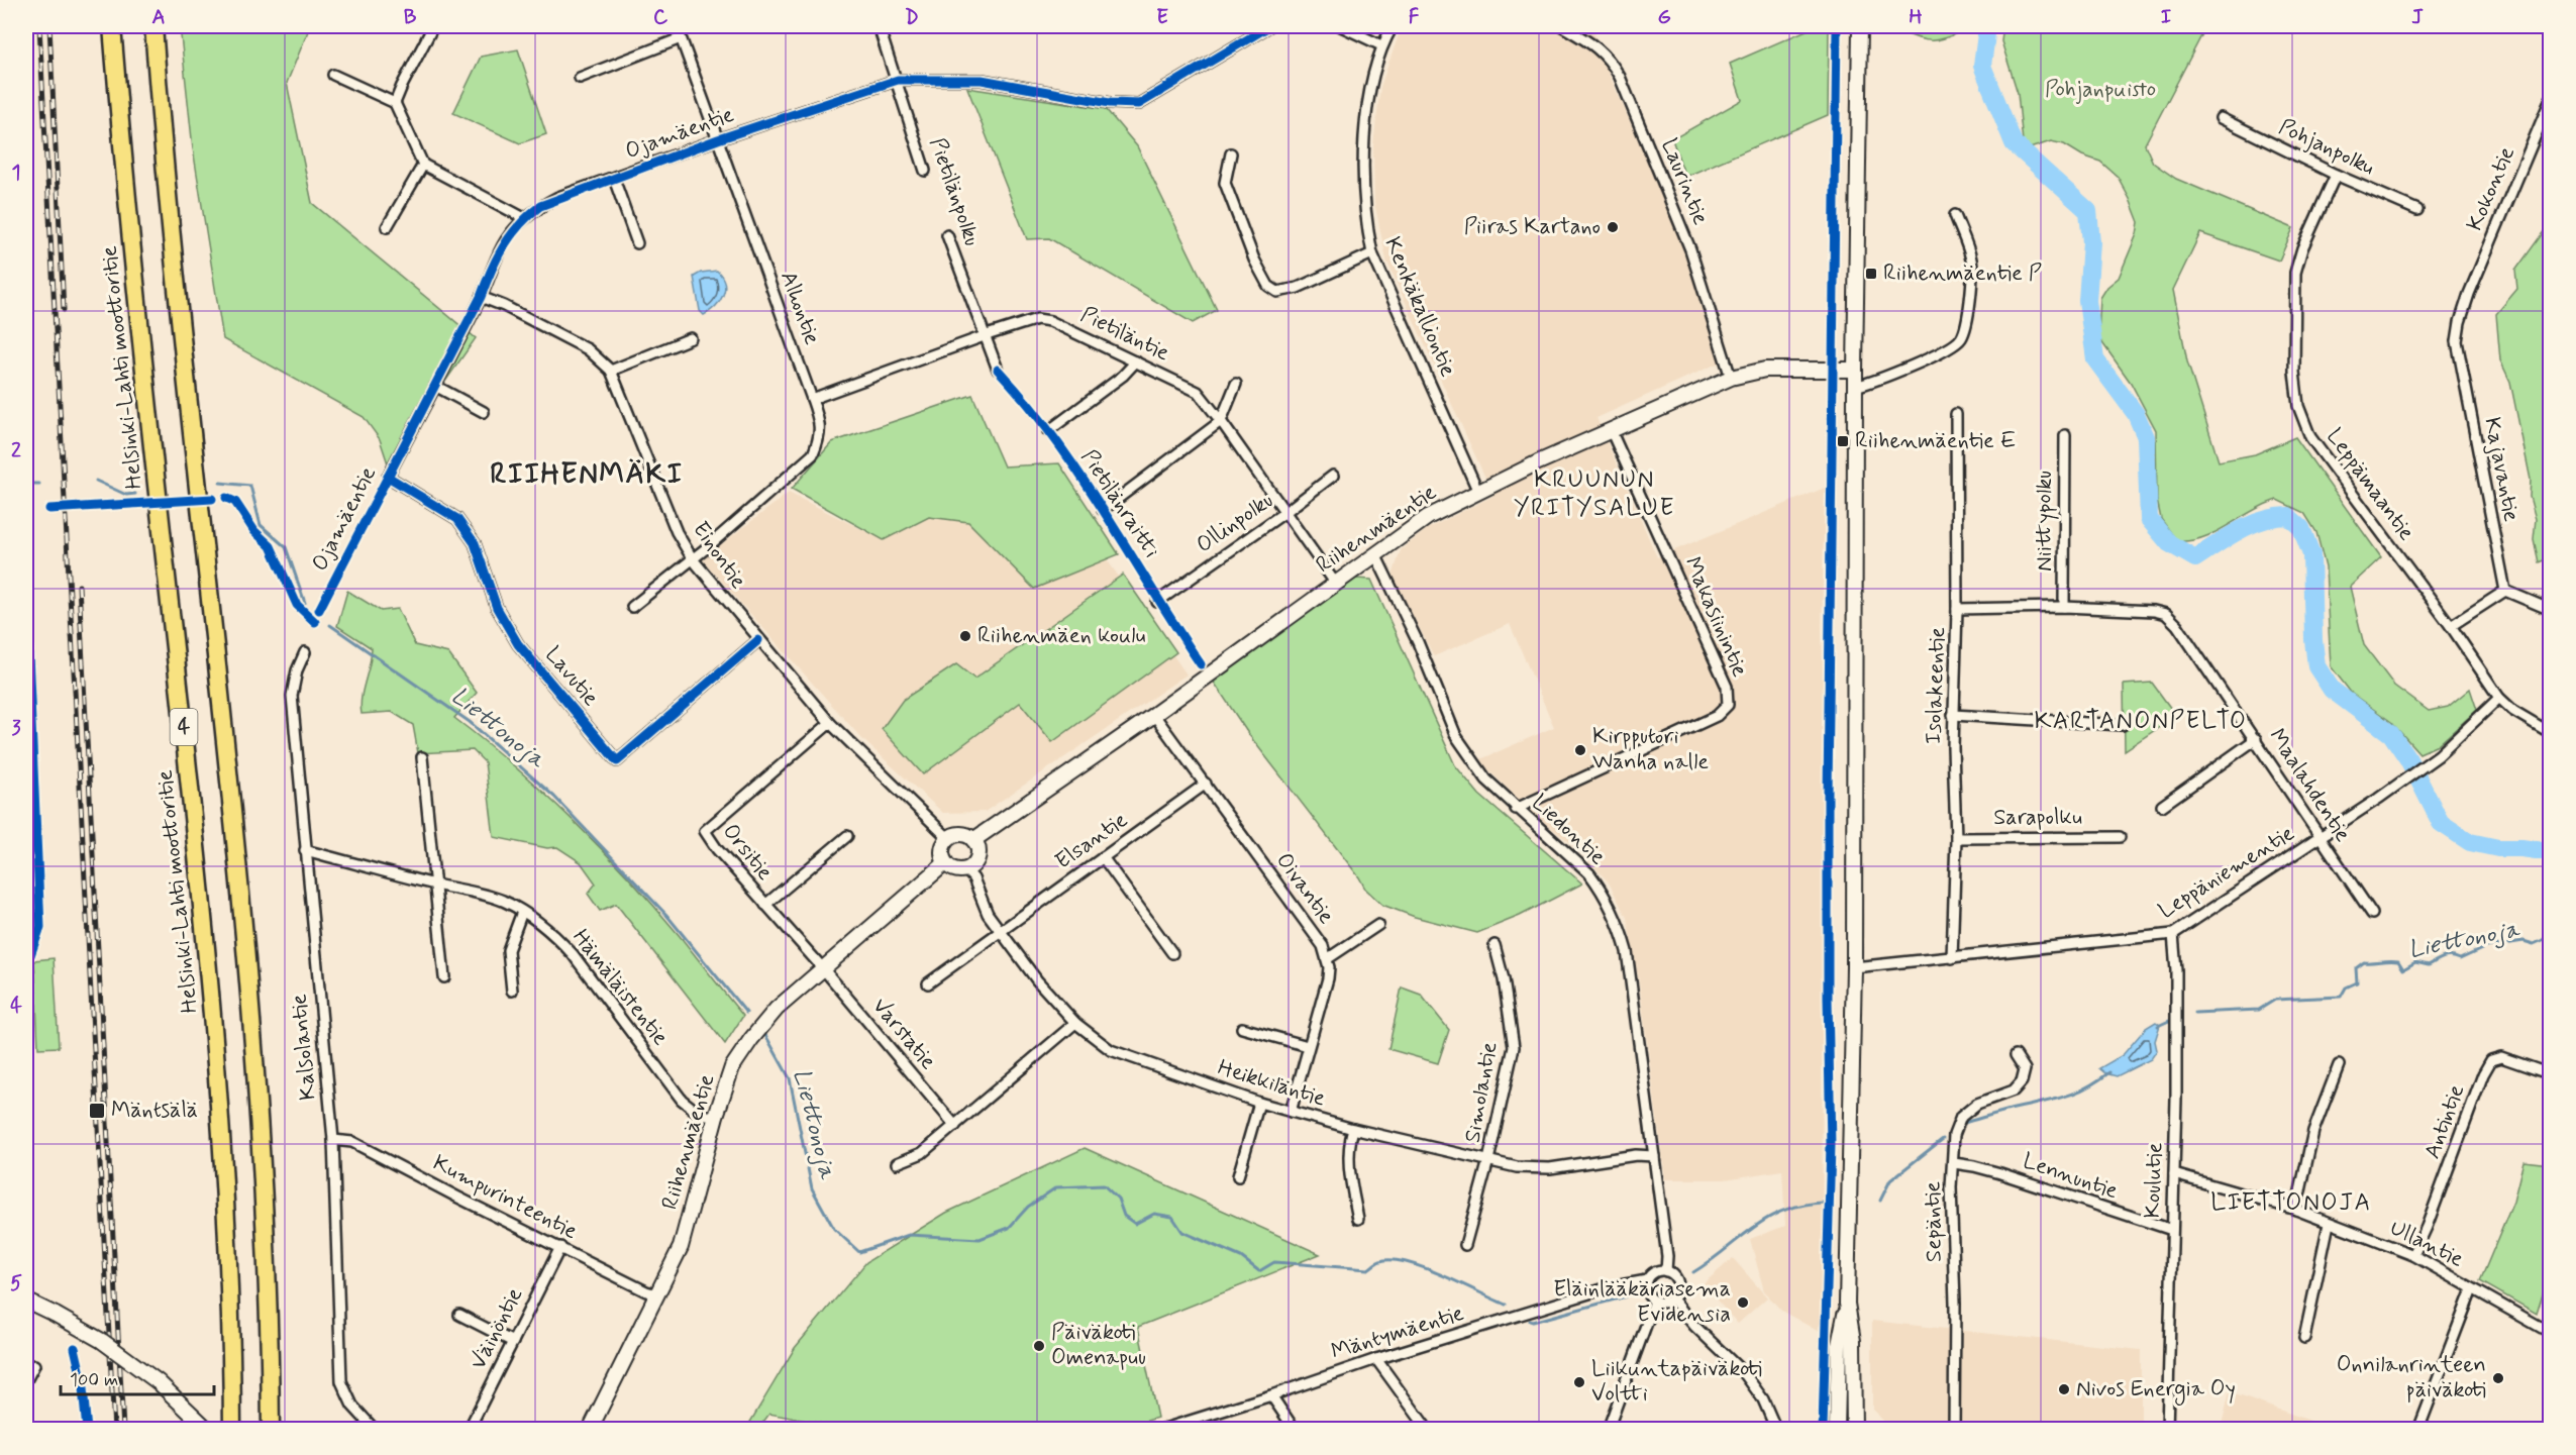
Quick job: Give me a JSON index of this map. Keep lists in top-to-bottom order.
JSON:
{
  "streets": {
    "highway": ["Helsinki-Lahti moottoritie", "4"],
    "street": [
      "Ojamäentie",
      "Pohjanpolku",
      "Laurintie",
      "Kokontie",
      "Pietilänpolku",
      "Kenkäkalliontie",
      "Alhontie",
      "Pietiläntie",
      "Kajavantie",
      "Leppämaantie",
      "Niittypolku",
      "Ollinpolku",
      "Riihenmäentie",
      "Einontie",
      "Makasiinintie",
      "Lavutie",
      "Isolakeentie",
      "Maalahdentie",
      "Sarapolku",
      "Liedontie",
      "Elsantie",
      "Orsitie",
      "Leppäniementie",
      "Oivantie",
      "Hämäläistentie",
      "Varstatie",
      "Kalsolantie",
      "Heikkiläntie",
      "Simolantie",
      "Antintie",
      "Lennuntie",
      "Koulutie",
      "Kumpurinteentie",
      "Sepäntie",
      "Ullantie",
      "Väinöntie",
      "Mäntymäentie"
    ],
    "cycle path": ["Pietilänraitti"]
  },
  "crossings": [
    ["Ojamäentie", "Pietilänpolku"],
    ["Ojamäentie", "Alhontie"],
    ["Ojamäentie", "Einontie"],
    ["Ojamäentie", "Lavutie"],
    ["Pohjanpolku", "Leppämaantie"],
    ["Laurintie", "Riihenmäentie"],
    ["Kokontie", "Kajavantie"],
    ["Pietilänpolku", "Pietiläntie"],
    ["Kenkäkalliontie", "Riihenmäentie"],
    ["Alhontie", "Pietiläntie"],
    ["Alhontie", "Einontie"],
    ["Pietiläntie", "Ollinpolku"],
    ["Pietiläntie", "Riihenmäentie"],
    ["Leppämaantie", "Leppäniementie"],
    ["Niittypolku", "Maalahdentie"],
    ["Riihenmäentie", "Einontie"],
    ["Riihenmäentie", "Makasiinintie"],
    ["Riihenmäentie", "Liedontie"],
    ["Riihenmäentie", "Orsitie"],
    ["Riihenmäentie", "Oivantie"],
    ["Riihenmäentie", "Hämäläistentie"],
    ["Riihenmäentie", "Varstatie"],
    ["Riihenmäentie", "Heikkiläntie"],
    ["Riihenmäentie", "Kumpurinteentie"],
    ["Einontie", "Lavutie"],
    ["Einontie", "Orsitie"],
    ["Einontie", "Heikkiläntie"],
    ["Makasiinintie", "Liedontie"],
    ["Isolakeentie", "Maalahdentie"],
    ["Isolakeentie", "Sarapolku"],
    ["Isolakeentie", "Leppäniementie"],
    ["Maalahdentie", "Leppäniementie"],
    ["Liedontie", "Heikkiläntie"],
    ["Liedontie", "Mäntymäentie"],
    ["Elsantie", "Oivantie"],
    ["Elsantie", "Heikkiläntie"],
    ["Orsitie", "Varstatie"],
    ["Leppäniementie", "Koulutie"],
    ["Oivantie", "Heikkiläntie"],
    ["Hämäläistentie", "Kalsolantie"],
    ["Kalsolantie", "Kumpurinteentie"],
    ["Heikkiläntie", "Simolantie"],
    ["Antintie", "Ullantie"],
    ["Lennuntie", "Koulutie"],
    ["Lennuntie", "Sepäntie"],
    ["Koulutie", "Ullantie"],
    ["Kumpurinteentie", "Väinöntie"]
  ],
  "districts": [
    "RIIHENMÄKI",
    "KRUUNUN YRITYSALUE",
    "KARTANONPELTO",
    "LIETTONOJA"
  ],
  "water": ["Liettonoja"],
  "parks": ["Pohjanpuisto"],
  "places": {
    "other": [
      "Piiras Kartano",
      "Riihenmäen koulu",
      "Kirpputori Wanha nalle",
      "Eläinlääkäriasema Evidensia",
      "Päiväkoti Omenapuu",
      "Onnilanrinteen päiväkoti",
      "Liikuntapäiväkoti Voltti",
      "Nivos Energia Oy"
    ],
    "transit": ["Riihenmäentie P", "Riihenmäentie E", "Mäntsälä"]
  },
  "scale_bar": "100 m",
  "grid": {
    "columns": [
      "A",
      "B",
      "C",
      "D",
      "E",
      "F",
      "G",
      "H",
      "I",
      "J"
    ],
    "rows": [
      "1",
      "2",
      "3",
      "4",
      "5"
    ]
  }
}
